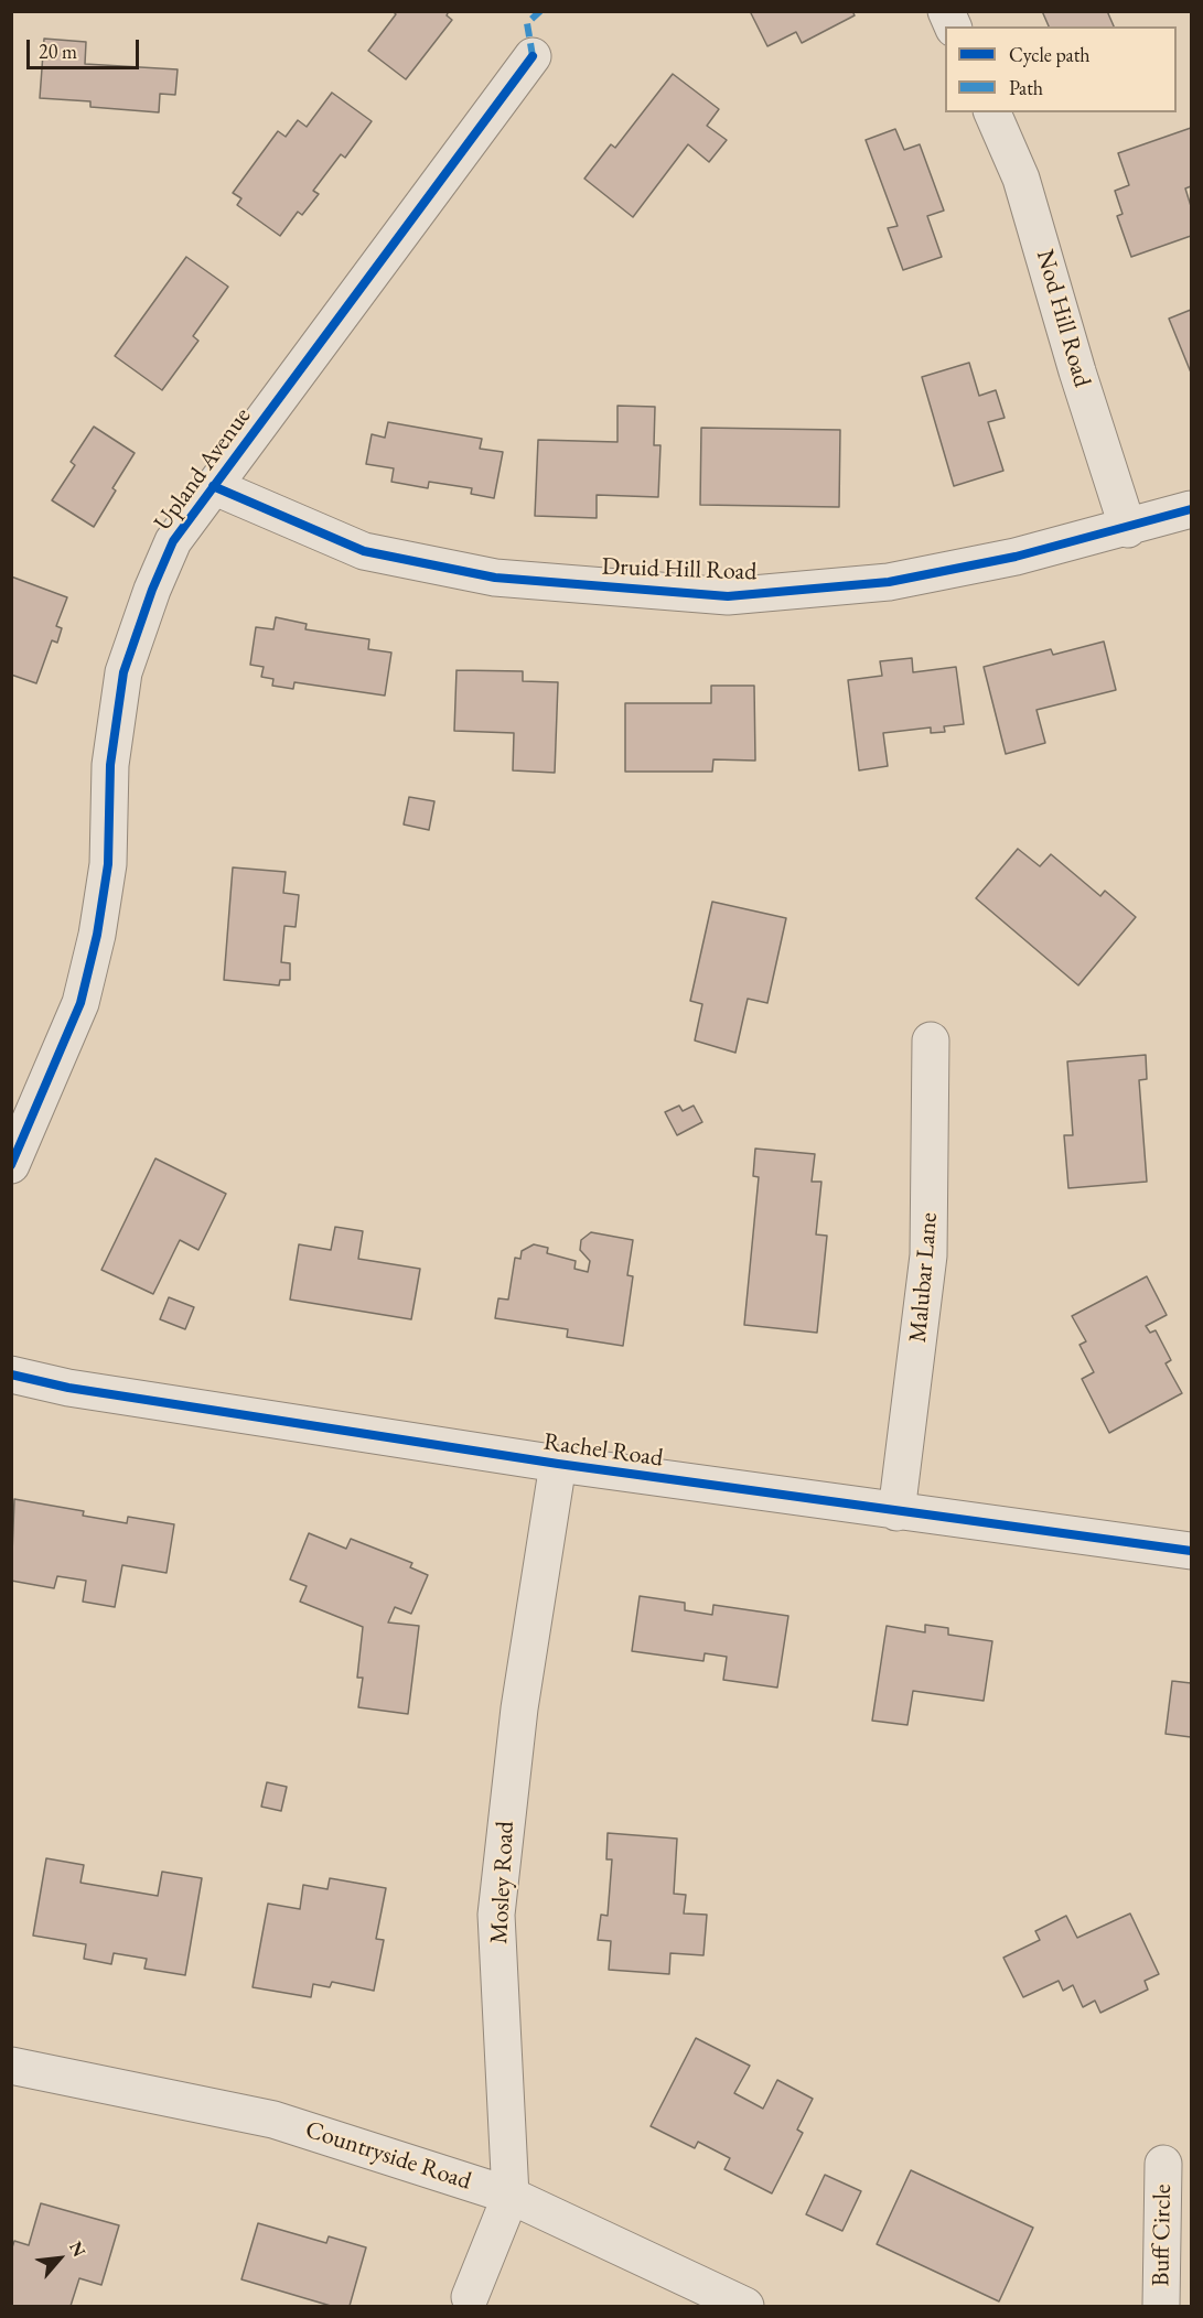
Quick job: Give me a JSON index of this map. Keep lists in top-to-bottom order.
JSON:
{
  "streets": {
    "street": [
      "Nod Hill Road",
      "Upland Avenue",
      "Druid Hill Road",
      "Malubar Lane",
      "Rachel Road",
      "Mosley Road",
      "Countryside Road",
      "Buff Circle"
    ]
  },
  "crossings": [
    ["Nod Hill Road", "Druid Hill Road"],
    ["Upland Avenue", "Druid Hill Road"],
    ["Malubar Lane", "Rachel Road"],
    ["Rachel Road", "Mosley Road"],
    ["Mosley Road", "Countryside Road"]
  ],
  "legend": ["Cycle path", "Path"],
  "scale_bar": "20 m",
  "north": "top right"
}
